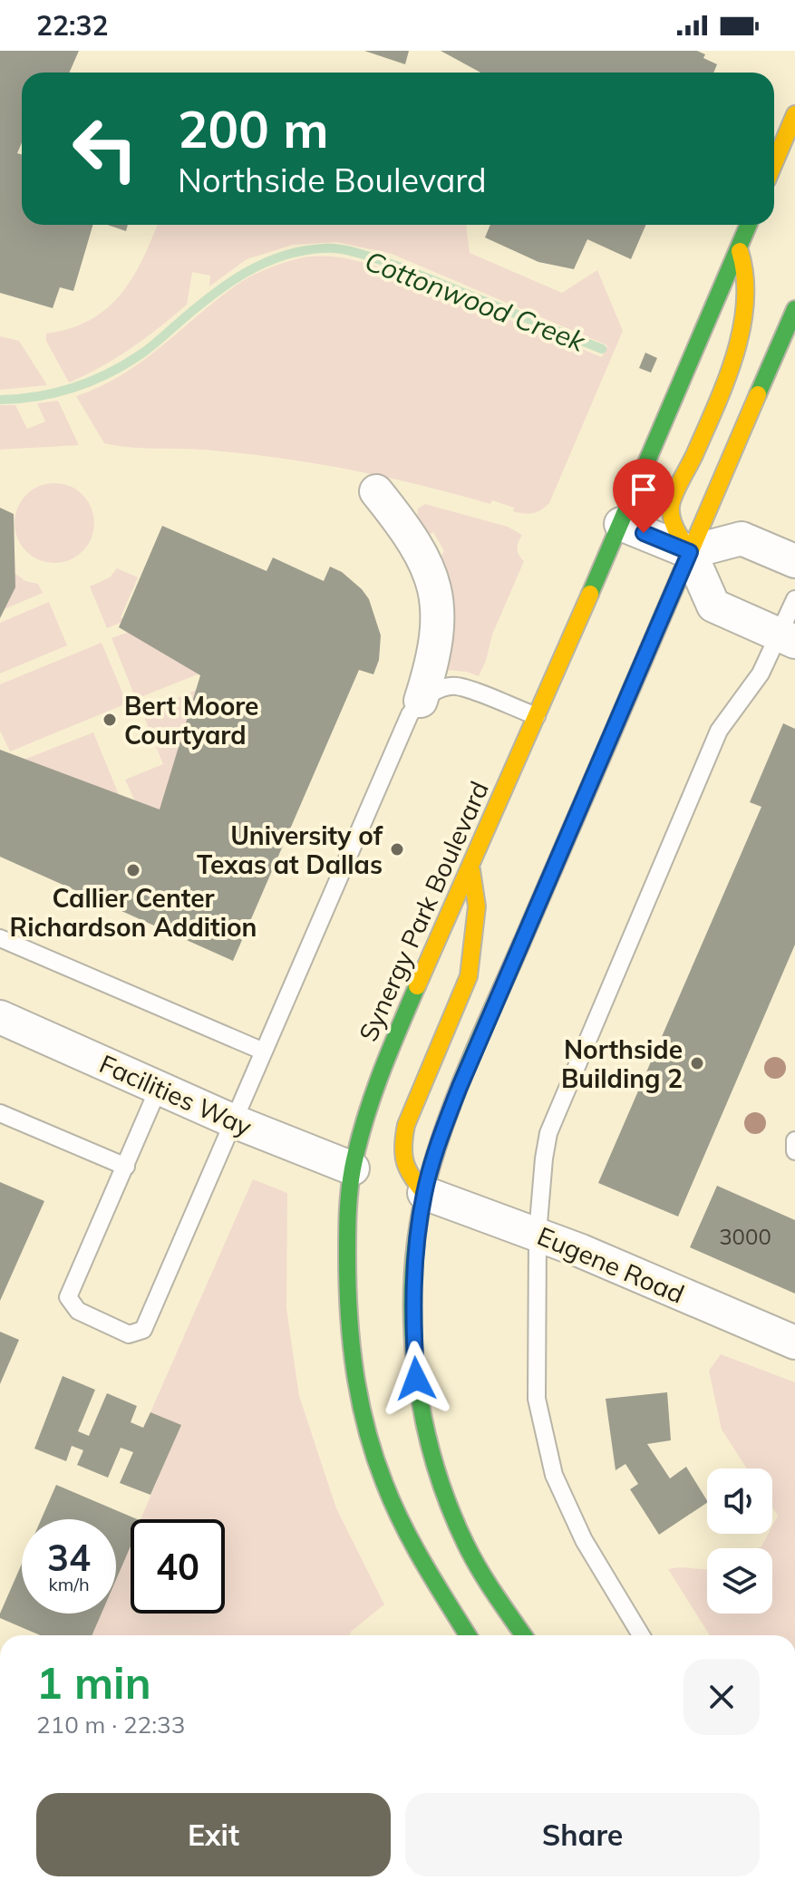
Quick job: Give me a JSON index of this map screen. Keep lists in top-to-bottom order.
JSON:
{
  "streets": {
    "street": ["Synergy Park Boulevard", "Facilities Way", "Eugene Road"]
  },
  "crossings": [
    ["Synergy Park Boulevard", "Facilities Way"]
  ],
  "water": ["Cottonwood Creek"],
  "places": [
    "Bert Moore Courtyard",
    "University of Texas at Dallas",
    "Callier Center Richardson Addition",
    "Northside Building 2"
  ],
  "house_numbers": ["3000"],
  "page": {
    "status": "22:32",
    "turn": ["200 m", "Northside Boulevard"],
    "speed": "34 km/h",
    "limit": "40",
    "heading": ["1 min", "210 m · 22:33"],
    "buttons": ["Exit", "Share"]
  }
}
